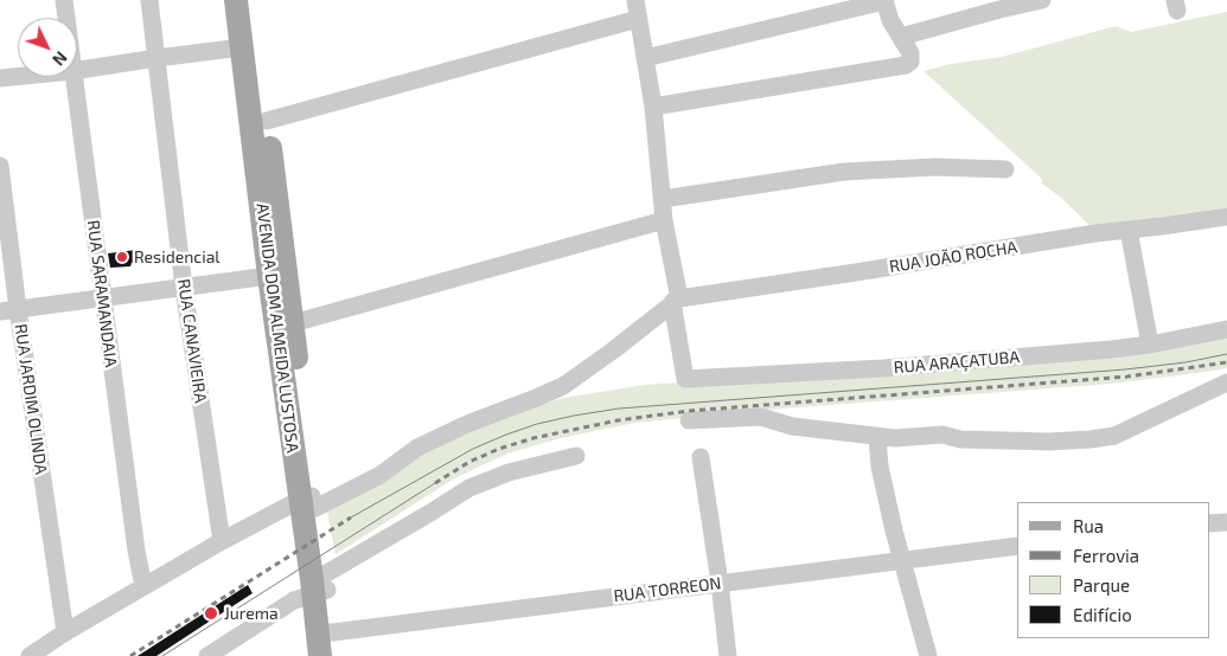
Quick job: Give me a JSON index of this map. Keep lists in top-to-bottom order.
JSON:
{
  "streets": {
    "main road": ["AVENIDA DOM ALMEIDA LUSTOSA"],
    "street": [
      "RUA JOÃO ROCHA",
      "RUA SARAMANDAIA",
      "RUA CANAVIEIRA",
      "RUA ARAÇATUBA",
      "RUA JARDIM OLINDA",
      "RUA TORREON"
    ]
  },
  "crossings": [
    ["RUA JOÃO ROCHA", "RUA ARAÇATUBA"],
    ["AVENIDA DOM ALMEIDA LUSTOSA", "RUA TORREON"]
  ],
  "places": ["Residencial", "Jurema"],
  "legend": [
    "Rua",
    "Ferrovia",
    "Parque",
    "Edifício"
  ],
  "north": "bottom right"
}
